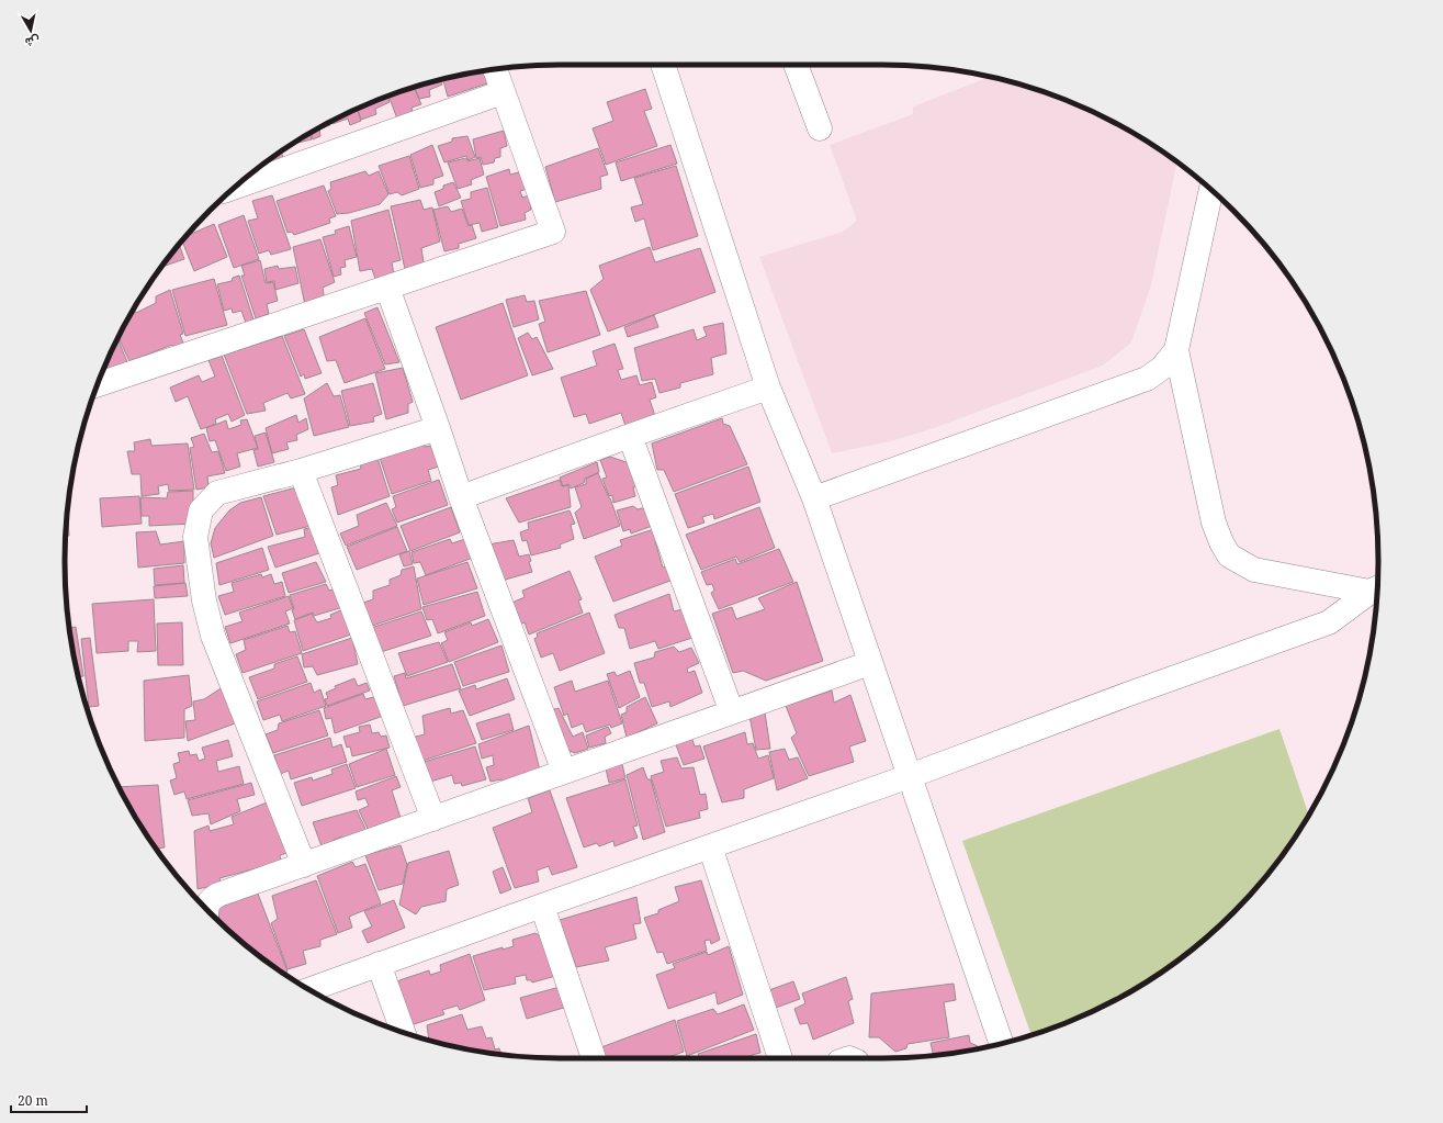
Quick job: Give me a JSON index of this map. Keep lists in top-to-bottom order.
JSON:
{
  "scale_bar": "20 m",
  "north": "bottom"
}
